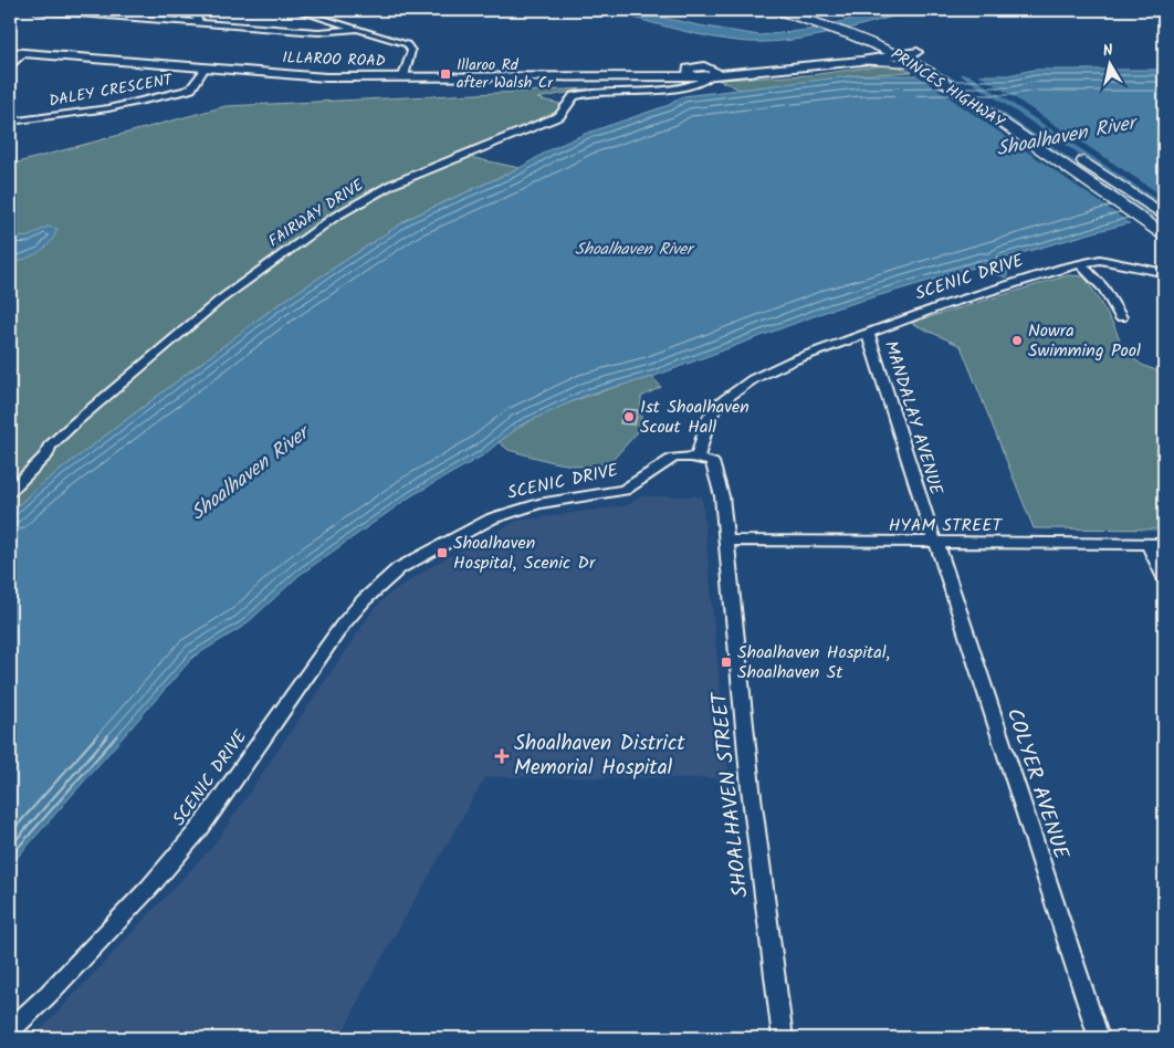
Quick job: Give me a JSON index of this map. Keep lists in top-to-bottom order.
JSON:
{
  "streets": {
    "highway": ["PRINCES HIGHWAY"],
    "main road": ["ILLAROO ROAD"],
    "street": [
      "DALEY CRESCENT",
      "FAIRWAY DRIVE",
      "SCENIC DRIVE",
      "MANDALAY AVENUE",
      "HYAM STREET",
      "COLYER AVENUE",
      "SHOALHAVEN STREET"
    ]
  },
  "crossings": [
    ["ILLAROO ROAD", "PRINCES HIGHWAY"],
    ["ILLAROO ROAD", "DALEY CRESCENT"],
    ["ILLAROO ROAD", "FAIRWAY DRIVE"],
    ["SCENIC DRIVE", "MANDALAY AVENUE"],
    ["SCENIC DRIVE", "SHOALHAVEN STREET"],
    ["MANDALAY AVENUE", "HYAM STREET"],
    ["MANDALAY AVENUE", "COLYER AVENUE"],
    ["HYAM STREET", "COLYER AVENUE"],
    ["HYAM STREET", "SHOALHAVEN STREET"]
  ],
  "water": ["Shoalhaven River"],
  "places": {
    "transit": ["Illaroo Rd after Walsh Cr", "Shoalhaven Hospital, Scenic Dr", "Shoalhaven Hospital, Shoalhaven St"],
    "other": ["Nowra Swimming Pool", "1st Shoalhaven Scout Hall"],
    "health": ["Shoalhaven District Memorial Hospital"]
  },
  "north": "top"
}
